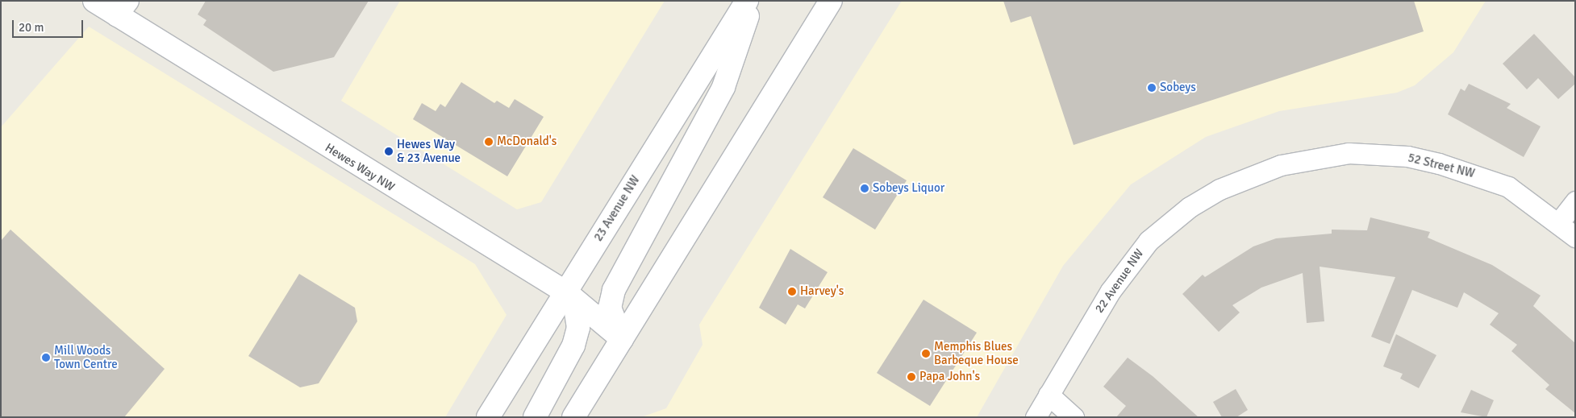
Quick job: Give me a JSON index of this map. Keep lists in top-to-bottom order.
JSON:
{
  "streets": {
    "main road": ["Hewes Way NW", "23 Avenue NW"],
    "street": ["52 Street NW", "22 Avenue NW"]
  },
  "crossings": [
    ["52 Street NW", "22 Avenue NW"],
    ["Hewes Way NW", "23 Avenue NW"]
  ],
  "places": [
    "Sobeys",
    "McDonald's",
    "Hewes Way & 23 Avenue",
    "Sobeys Liquor",
    "Harvey's",
    "Memphis Blues Barbeque House",
    "Mill Woods Town Centre",
    "Papa John's"
  ],
  "scale_bar": "20 m"
}
